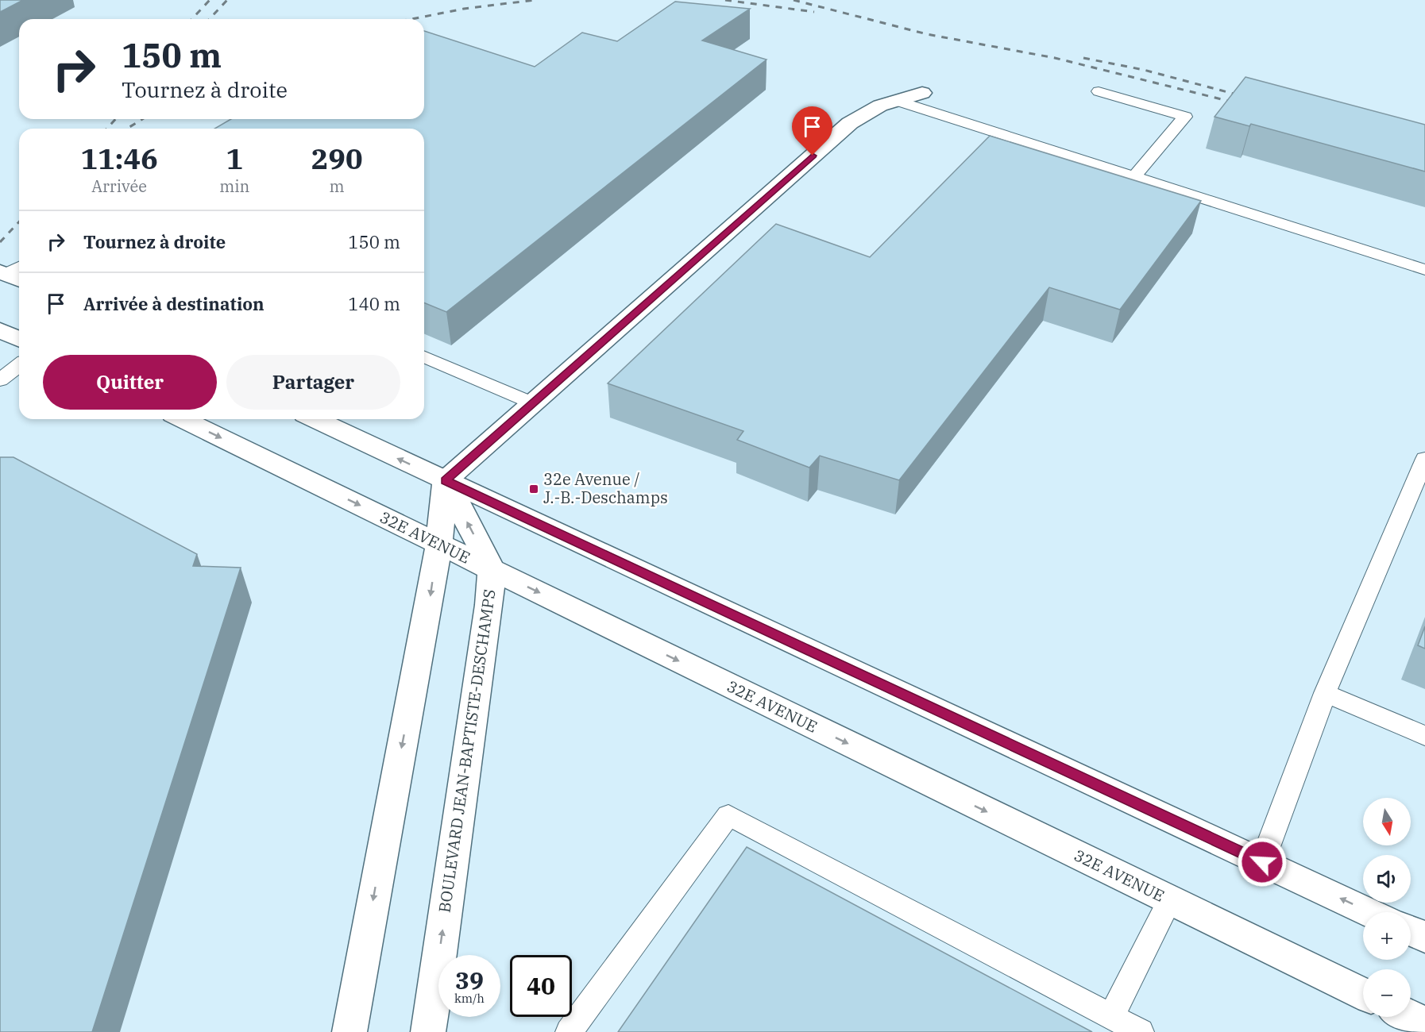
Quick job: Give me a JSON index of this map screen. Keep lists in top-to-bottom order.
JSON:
{
  "streets": {
    "street": ["32E AVENUE", "BOULEVARD JEAN-BAPTISTE-DESCHAMPS"]
  },
  "crossings": [
    ["32E AVENUE", "BOULEVARD JEAN-BAPTISTE-DESCHAMPS"]
  ],
  "places": {
    "transit": ["32e Avenue / J.-B.-Deschamps"]
  },
  "north": "bottom",
  "page": {
    "turn": ["150 m", "Tournez à droite"],
    "eta": [
      "11:46",
      "Arrivée",
      "1",
      "min",
      "290",
      "m"
    ],
    "list": [
      {
        "name": "Tournez à droite",
        "value": "150 m"
      },
      {
        "name": "Arrivée à destination",
        "value": "140 m"
      }
    ],
    "buttons": ["Quitter", "Partager"],
    "map_buttons": ["+", "−"],
    "speed": "39 km/h",
    "limit": "40"
  }
}
